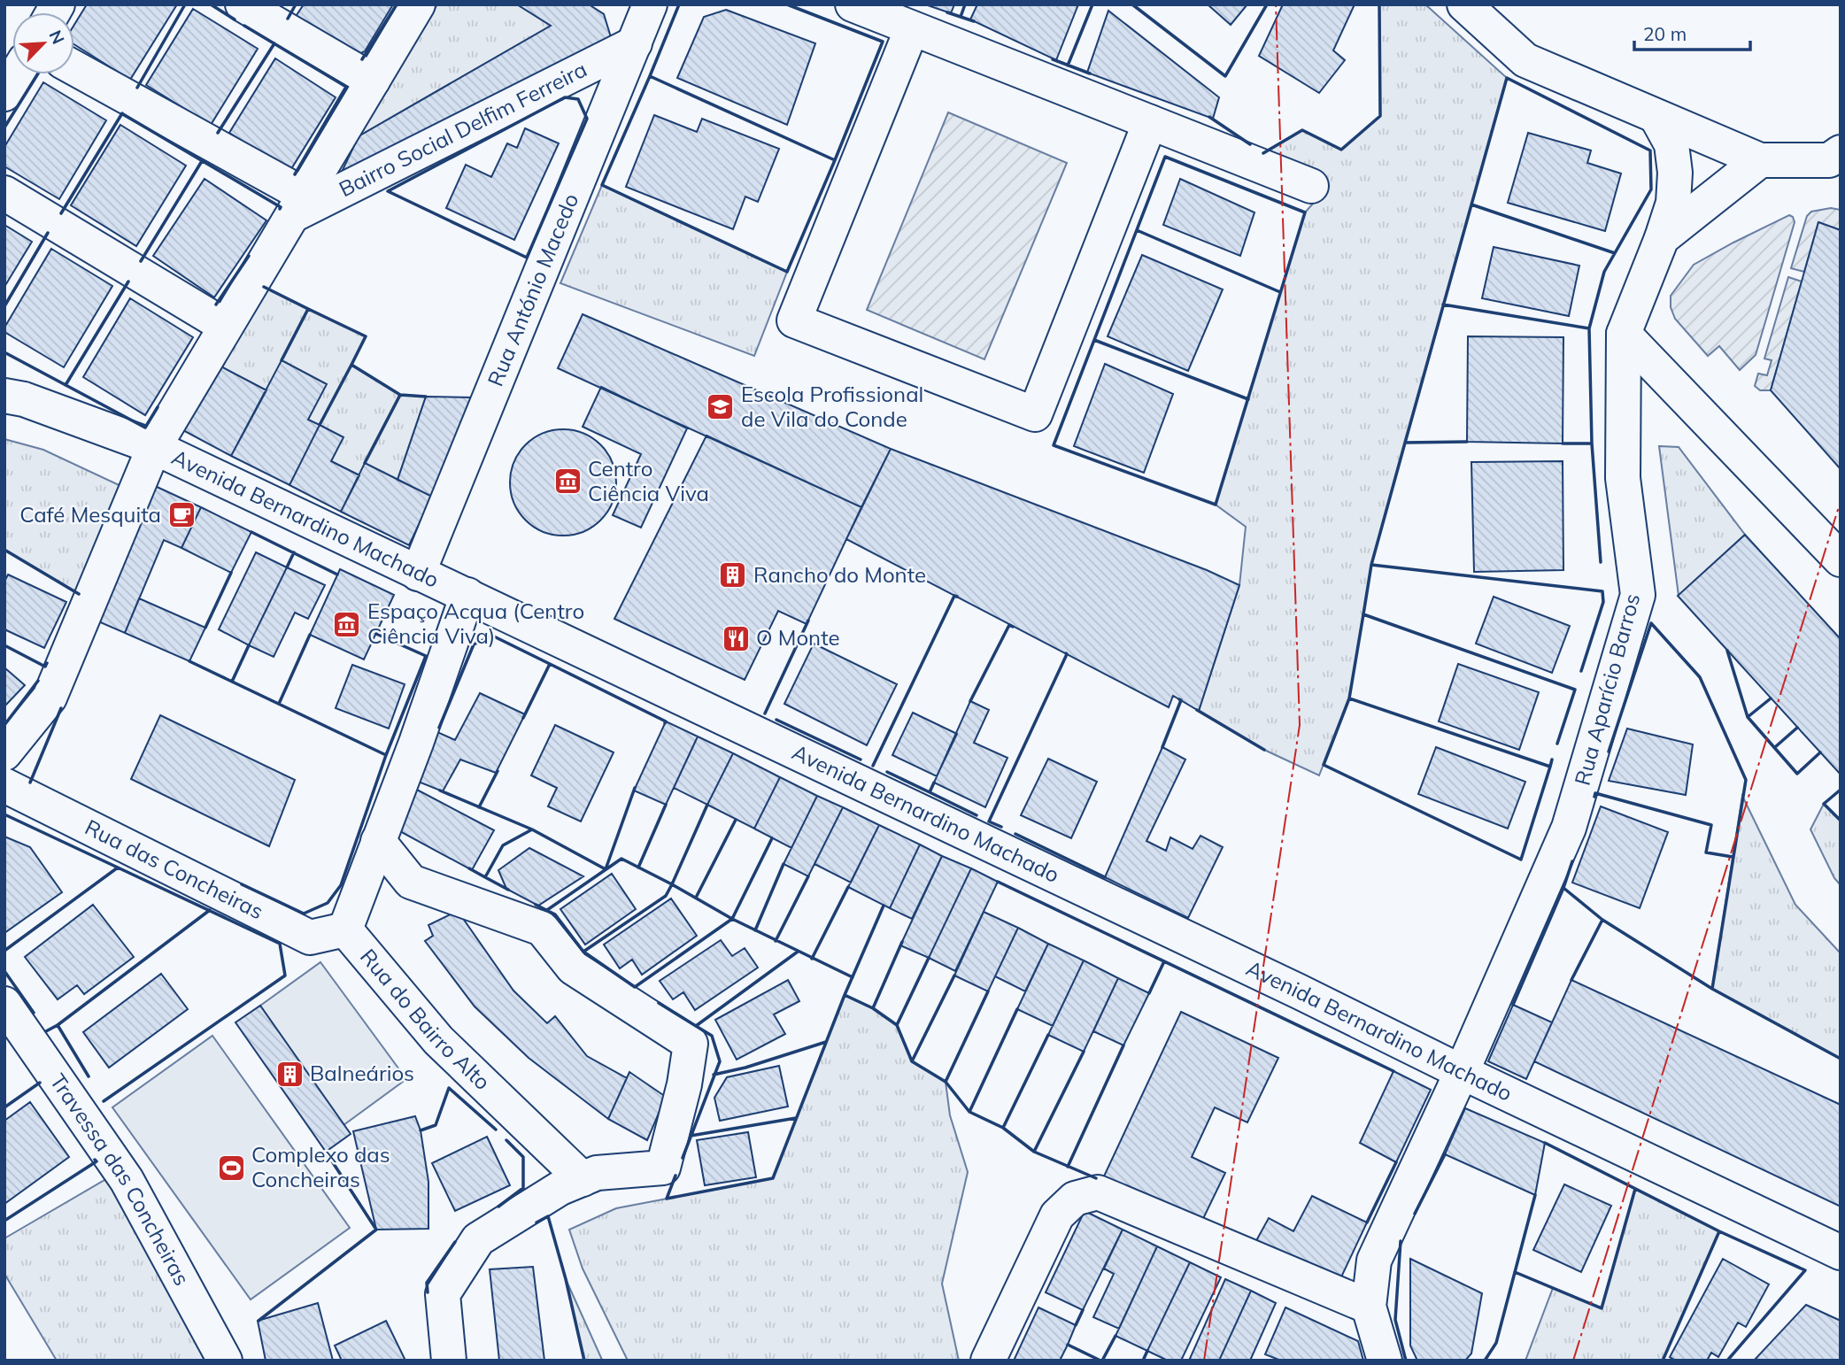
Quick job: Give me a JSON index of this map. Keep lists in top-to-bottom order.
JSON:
{
  "streets": {
    "street": [
      "Bairro Social Delfim Ferreira",
      "Rua António Macedo",
      "Avenida Bernardino Machado",
      "Rua Aparício Barros",
      "Rua das Concheiras",
      "Rua do Bairro Alto",
      "Travessa das Concheiras"
    ]
  },
  "crossings": [
    ["Bairro Social Delfim Ferreira", "Rua António Macedo"],
    ["Bairro Social Delfim Ferreira", "Avenida Bernardino Machado"],
    ["Rua António Macedo", "Avenida Bernardino Machado"],
    ["Avenida Bernardino Machado", "Rua Aparício Barros"],
    ["Avenida Bernardino Machado", "Rua do Bairro Alto"],
    ["Rua das Concheiras", "Rua do Bairro Alto"]
  ],
  "places": {
    "school or university": ["Escola Profissional de Vila do Conde"],
    "museum": ["Centro Ciência Viva", "Espaço Acqua (Centro Ciência Viva)"],
    "cafe": ["Café Mesquita"],
    "building": ["Rancho do Monte", "Balneários"],
    "restaurant": ["O Monte"],
    "sports": ["Complexo das Concheiras"]
  },
  "scale_bar": "20 m",
  "north": "top right"
}
